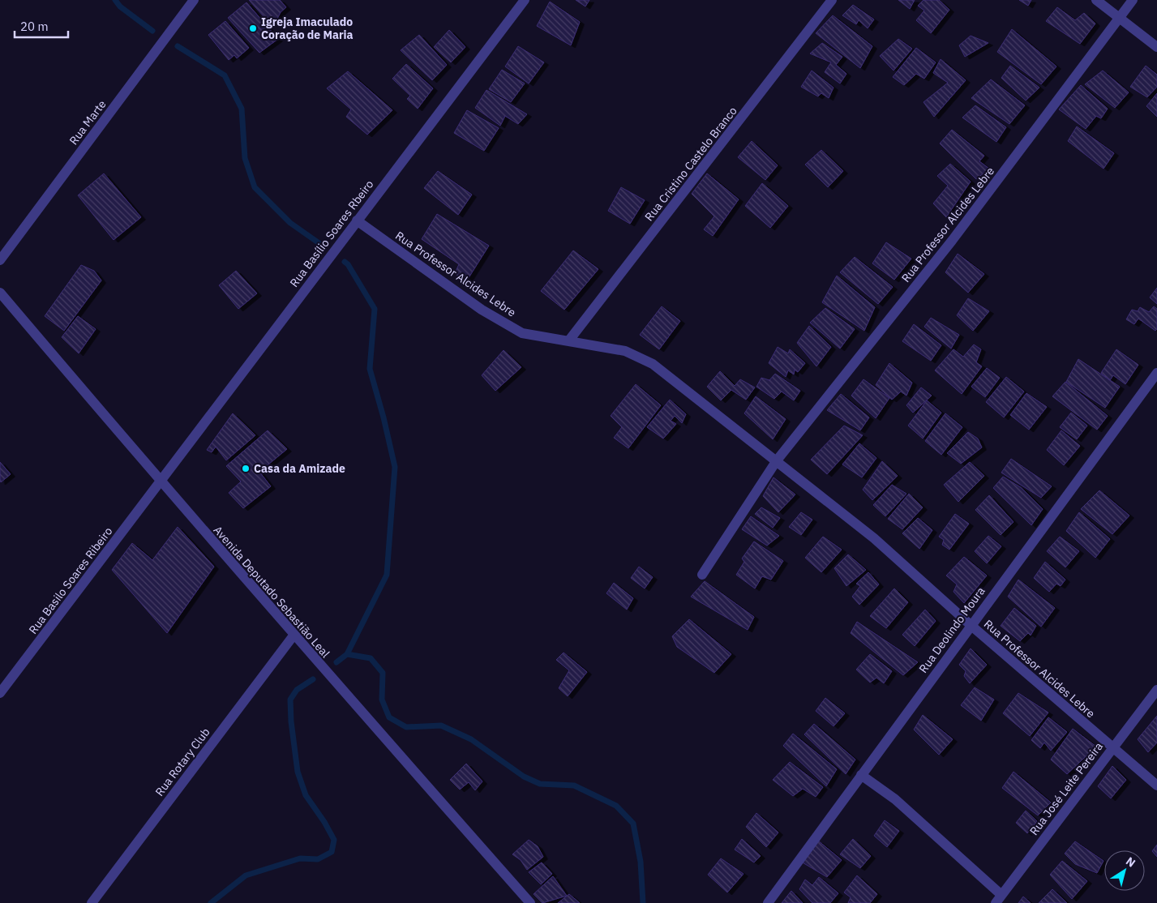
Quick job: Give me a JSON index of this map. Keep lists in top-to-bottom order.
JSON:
{
  "streets": {
    "street": [
      "Rua Marte",
      "Rua Cristino Castelo Branco",
      "Rua Professor Alcides Lebre",
      "Rua Basílio Soares Rbeiro",
      "Rua Basilo Soares Ribeiro",
      "Avenida Deputado Sebastião Leal",
      "Rua Deolindo Moura",
      "Rua Rotary Club",
      "Rua José Leite Pereira"
    ]
  },
  "crossings": [
    ["Rua Cristino Castelo Branco", "Rua Professor Alcides Lebre"],
    ["Rua Professor Alcides Lebre", "Rua Basílio Soares Rbeiro"],
    ["Rua Professor Alcides Lebre", "Rua Deolindo Moura"],
    ["Rua Professor Alcides Lebre", "Rua José Leite Pereira"],
    ["Rua Basílio Soares Rbeiro", "Rua Basilo Soares Ribeiro"],
    ["Rua Basílio Soares Rbeiro", "Avenida Deputado Sebastião Leal"],
    ["Rua Basilo Soares Ribeiro", "Avenida Deputado Sebastião Leal"],
    ["Avenida Deputado Sebastião Leal", "Rua Rotary Club"]
  ],
  "places": ["Igreja Imaculado Coração de Maria", "Casa da Amizade"],
  "scale_bar": "20 m",
  "north": "top right"
}
